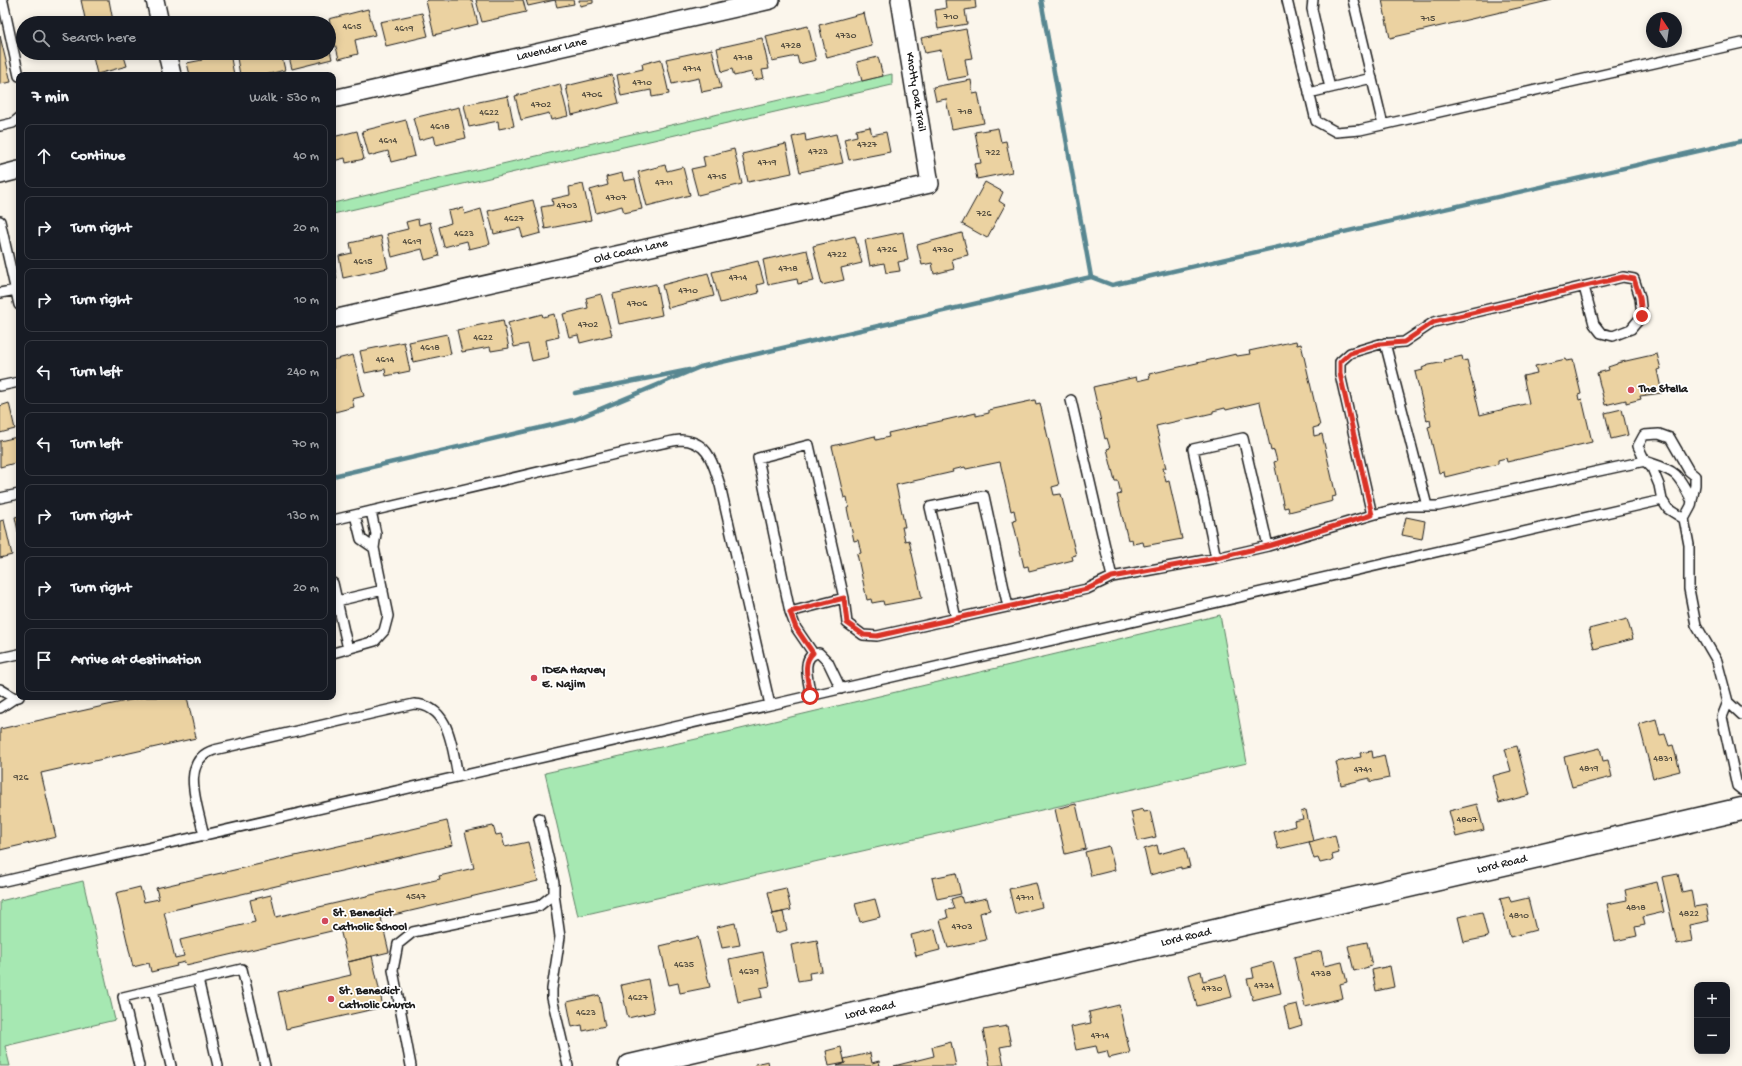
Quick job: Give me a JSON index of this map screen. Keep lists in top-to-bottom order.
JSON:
{
  "streets": {
    "street": [
      "Lavender Lane",
      "Knotty Oak Trail",
      "Old Coach Lane",
      "Lord Road"
    ]
  },
  "crossings": [
    ["Knotty Oak Trail", "Old Coach Lane"]
  ],
  "places": [
    "The Stella",
    "IDEA Harvey E. Najim",
    "St. Benedict Catholic School",
    "St. Benedict Catholic Church"
  ],
  "house_numbers": [
    "710",
    "715",
    "4615",
    "4619",
    "4730",
    "4728",
    "4718",
    "4714",
    "4710",
    "4706",
    "4702",
    "718",
    "4622",
    "4618",
    "4614",
    "4727",
    "4723",
    "722",
    "4719",
    "4715",
    "4711",
    "4707",
    "4703",
    "726",
    "4627",
    "4623",
    "4619",
    "4726",
    "4730",
    "4722",
    "4615",
    "4718",
    "4714",
    "4710",
    "4706",
    "4702",
    "4622",
    "4618",
    "4614",
    "4831",
    "4819",
    "4741",
    "926",
    "4807",
    "4547",
    "4711",
    "4818",
    "4822",
    "4810",
    "4703",
    "4635",
    "4639",
    "4738",
    "4734",
    "4730",
    "4627",
    "4623",
    "4714"
  ],
  "north": "top",
  "page": {
    "search": "Search here",
    "heading": ["7 min", "Walk · 530 m"],
    "list": [
      ["Continue", "40 m"],
      ["Turn right", "20 m"],
      ["Turn right", "10 m"],
      ["Turn left", "240 m"],
      ["Turn left", "70 m"],
      ["Turn right", "130 m"],
      ["Turn right", "20 m"],
      "Arrive at destination"
    ],
    "map_buttons": ["+", "−"]
  }
}
